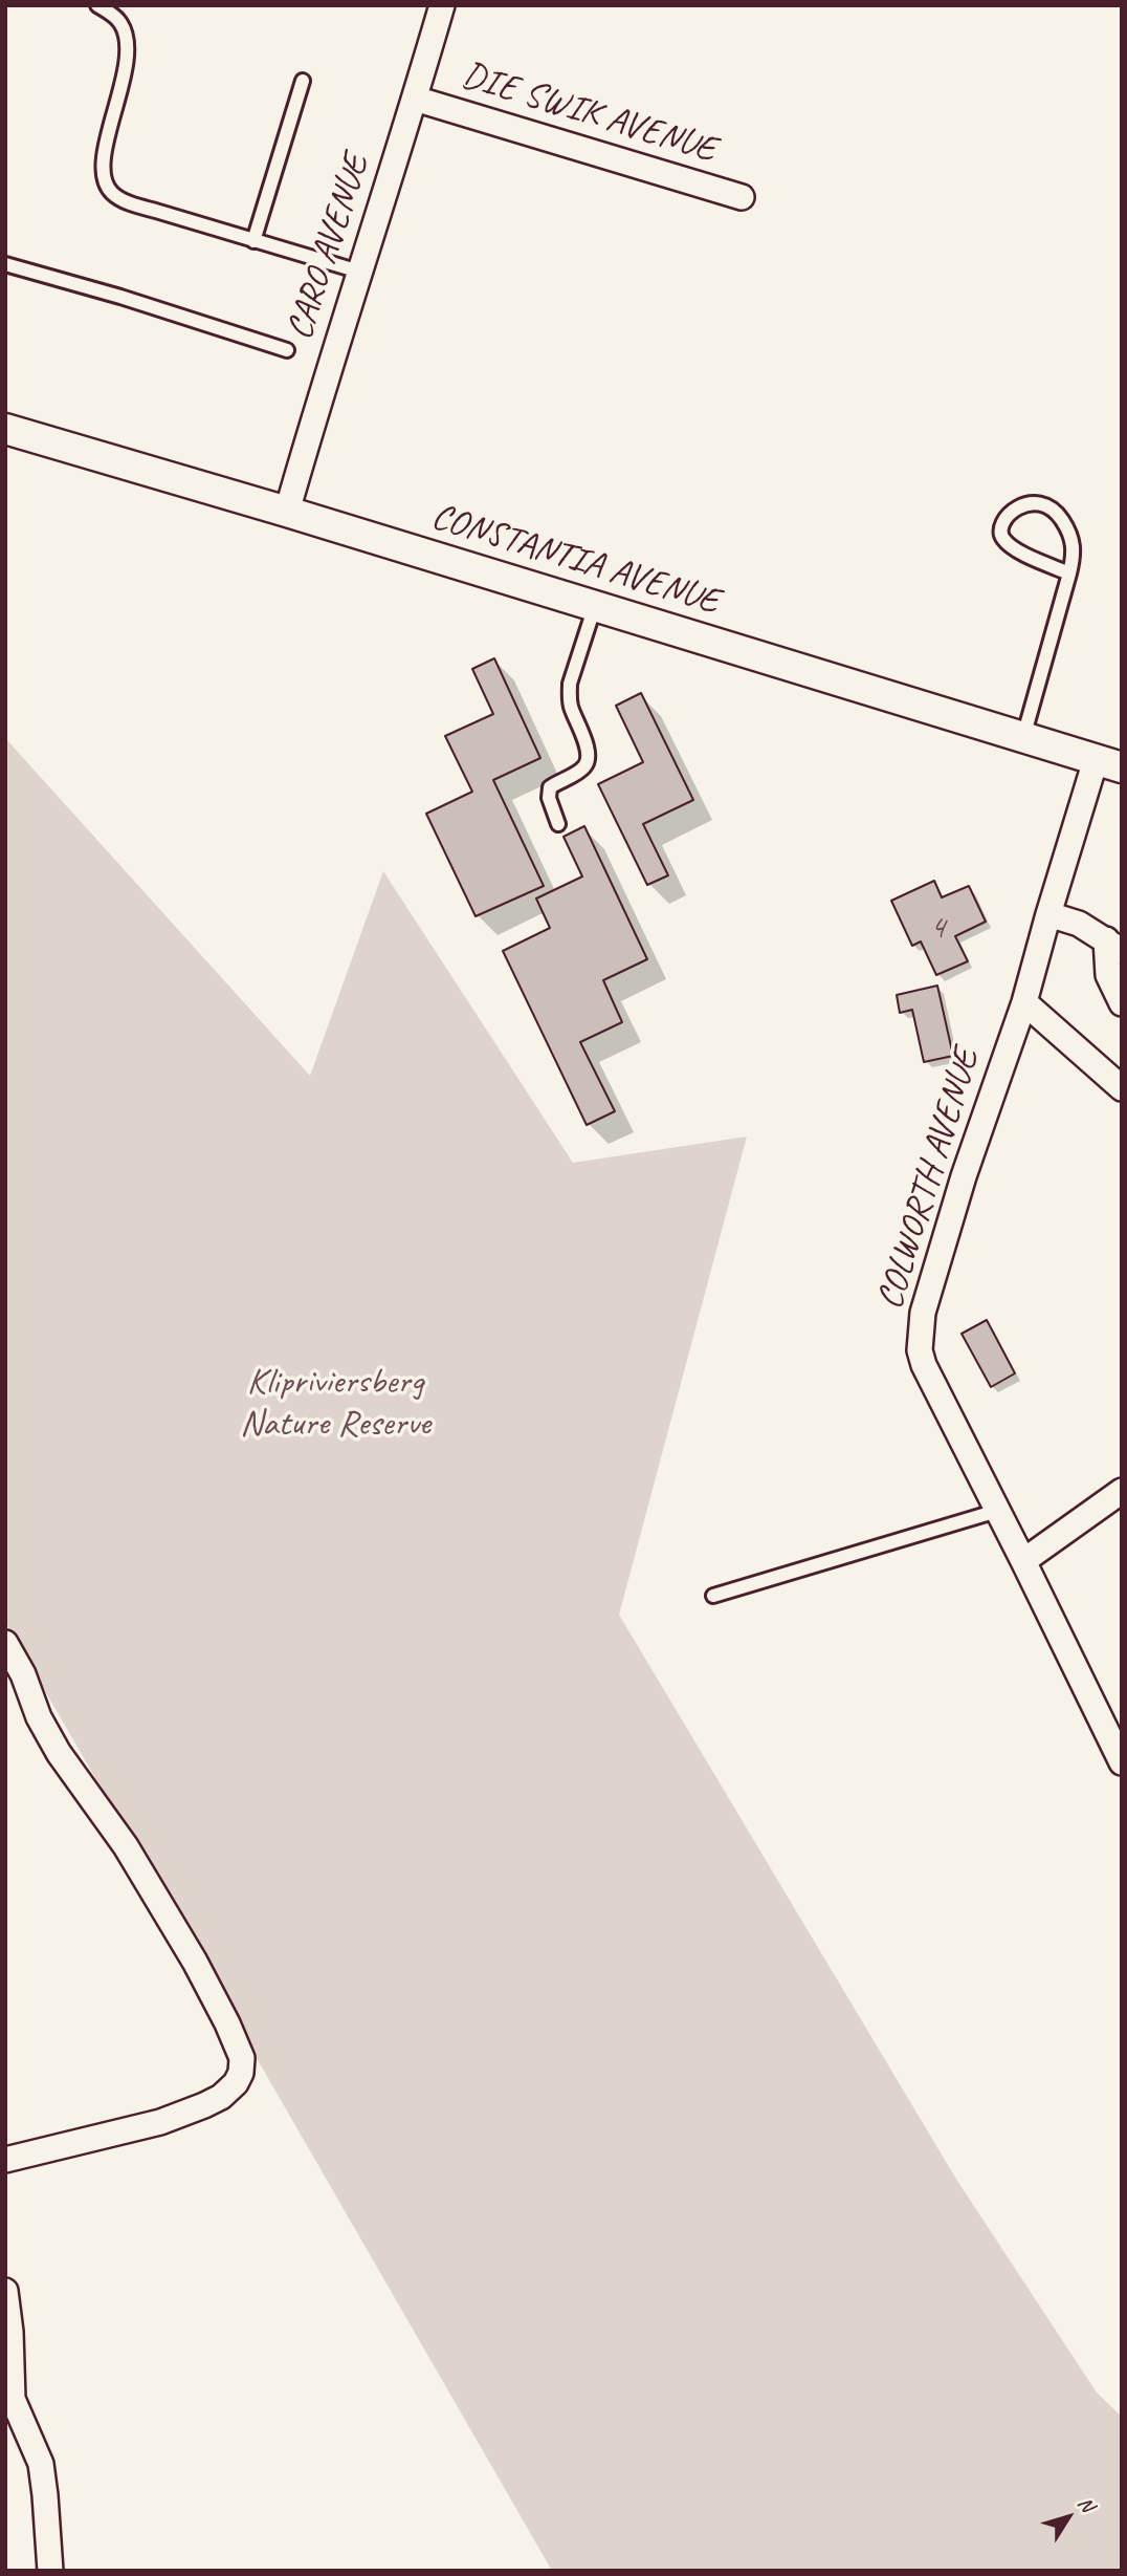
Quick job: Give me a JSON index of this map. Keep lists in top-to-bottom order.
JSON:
{
  "streets": {
    "street": [
      "DIE SWIK AVENUE",
      "CARO AVENUE",
      "CONSTANTIA AVENUE",
      "COLWORTH AVENUE"
    ]
  },
  "crossings": [
    ["DIE SWIK AVENUE", "CARO AVENUE"],
    ["CARO AVENUE", "CONSTANTIA AVENUE"],
    ["CONSTANTIA AVENUE", "COLWORTH AVENUE"]
  ],
  "parks": ["Klipriviersberg Nature Reserve"],
  "house_numbers": ["4"],
  "north": "top right"
}
